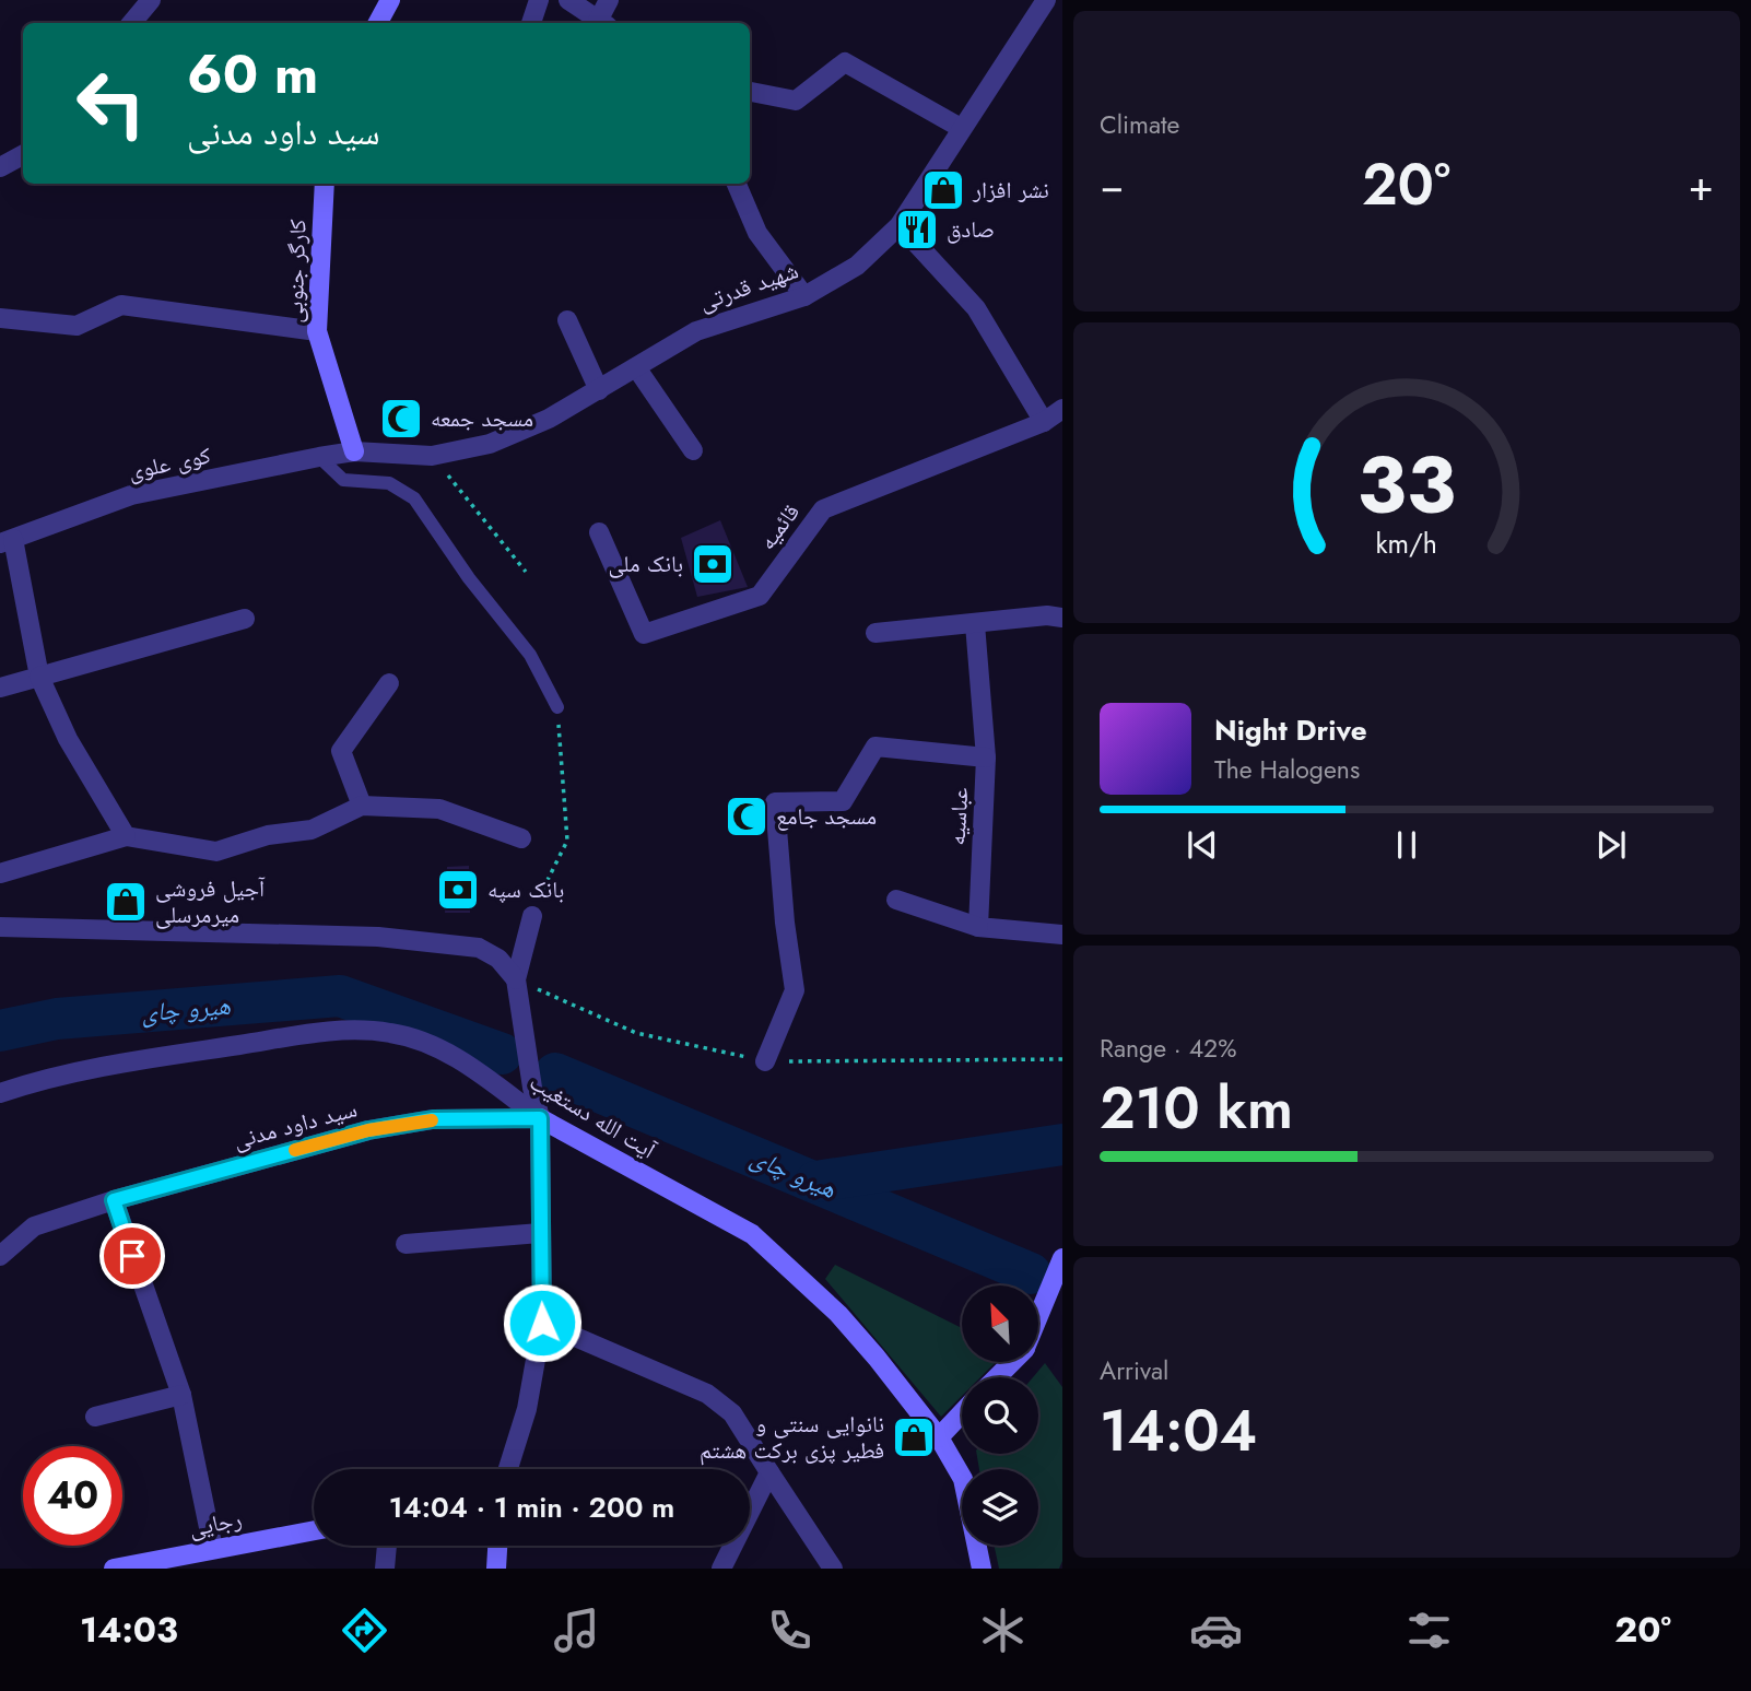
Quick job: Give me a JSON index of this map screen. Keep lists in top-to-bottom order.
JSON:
{
  "streets": {
    "main road": ["کارگر جنوبی", "آیت الله دستغیب", "رجایی"],
    "street": [
      "شهید قدرتی",
      "کوی علوی",
      "قائمیه",
      "عباسیه",
      "سید داود مدنی"
    ]
  },
  "crossings": [
    ["کارگر جنوبی", "شهید قدرتی"],
    ["کارگر جنوبی", "کوی علوی"],
    ["شهید قدرتی", "کوی علوی"],
    ["آیت الله دستغیب", "سید داود مدنی"]
  ],
  "water": ["هیرو چای"],
  "places": {
    "shop": ["نشر افزار", "آجیل فروشی میرمرسلی", "نانوایی سنتی و فطیر پزی برکت هشتم"],
    "restaurant": ["صادق"],
    "mosque": ["مسجد جمعه", "مسجد جامع"],
    "bank": ["بانک ملی", "بانک سپه"]
  },
  "north": "top left",
  "page": {
    "tile": [
      "Climate",
      ["Range · 42%", "210 km"],
      ["Arrival", "14:04"]
    ],
    "turn": ["60 m", "سید داود مدنی"],
    "heat": ["−", "20°", "+"],
    "song": ["Night Drive", "The Halogens"],
    "limit": "40",
    "trip": "14:04 · 1 min · 200 m",
    "tabs": ["14:03", "20°"],
    "gauge": ["33", "km/h"]
  }
}
